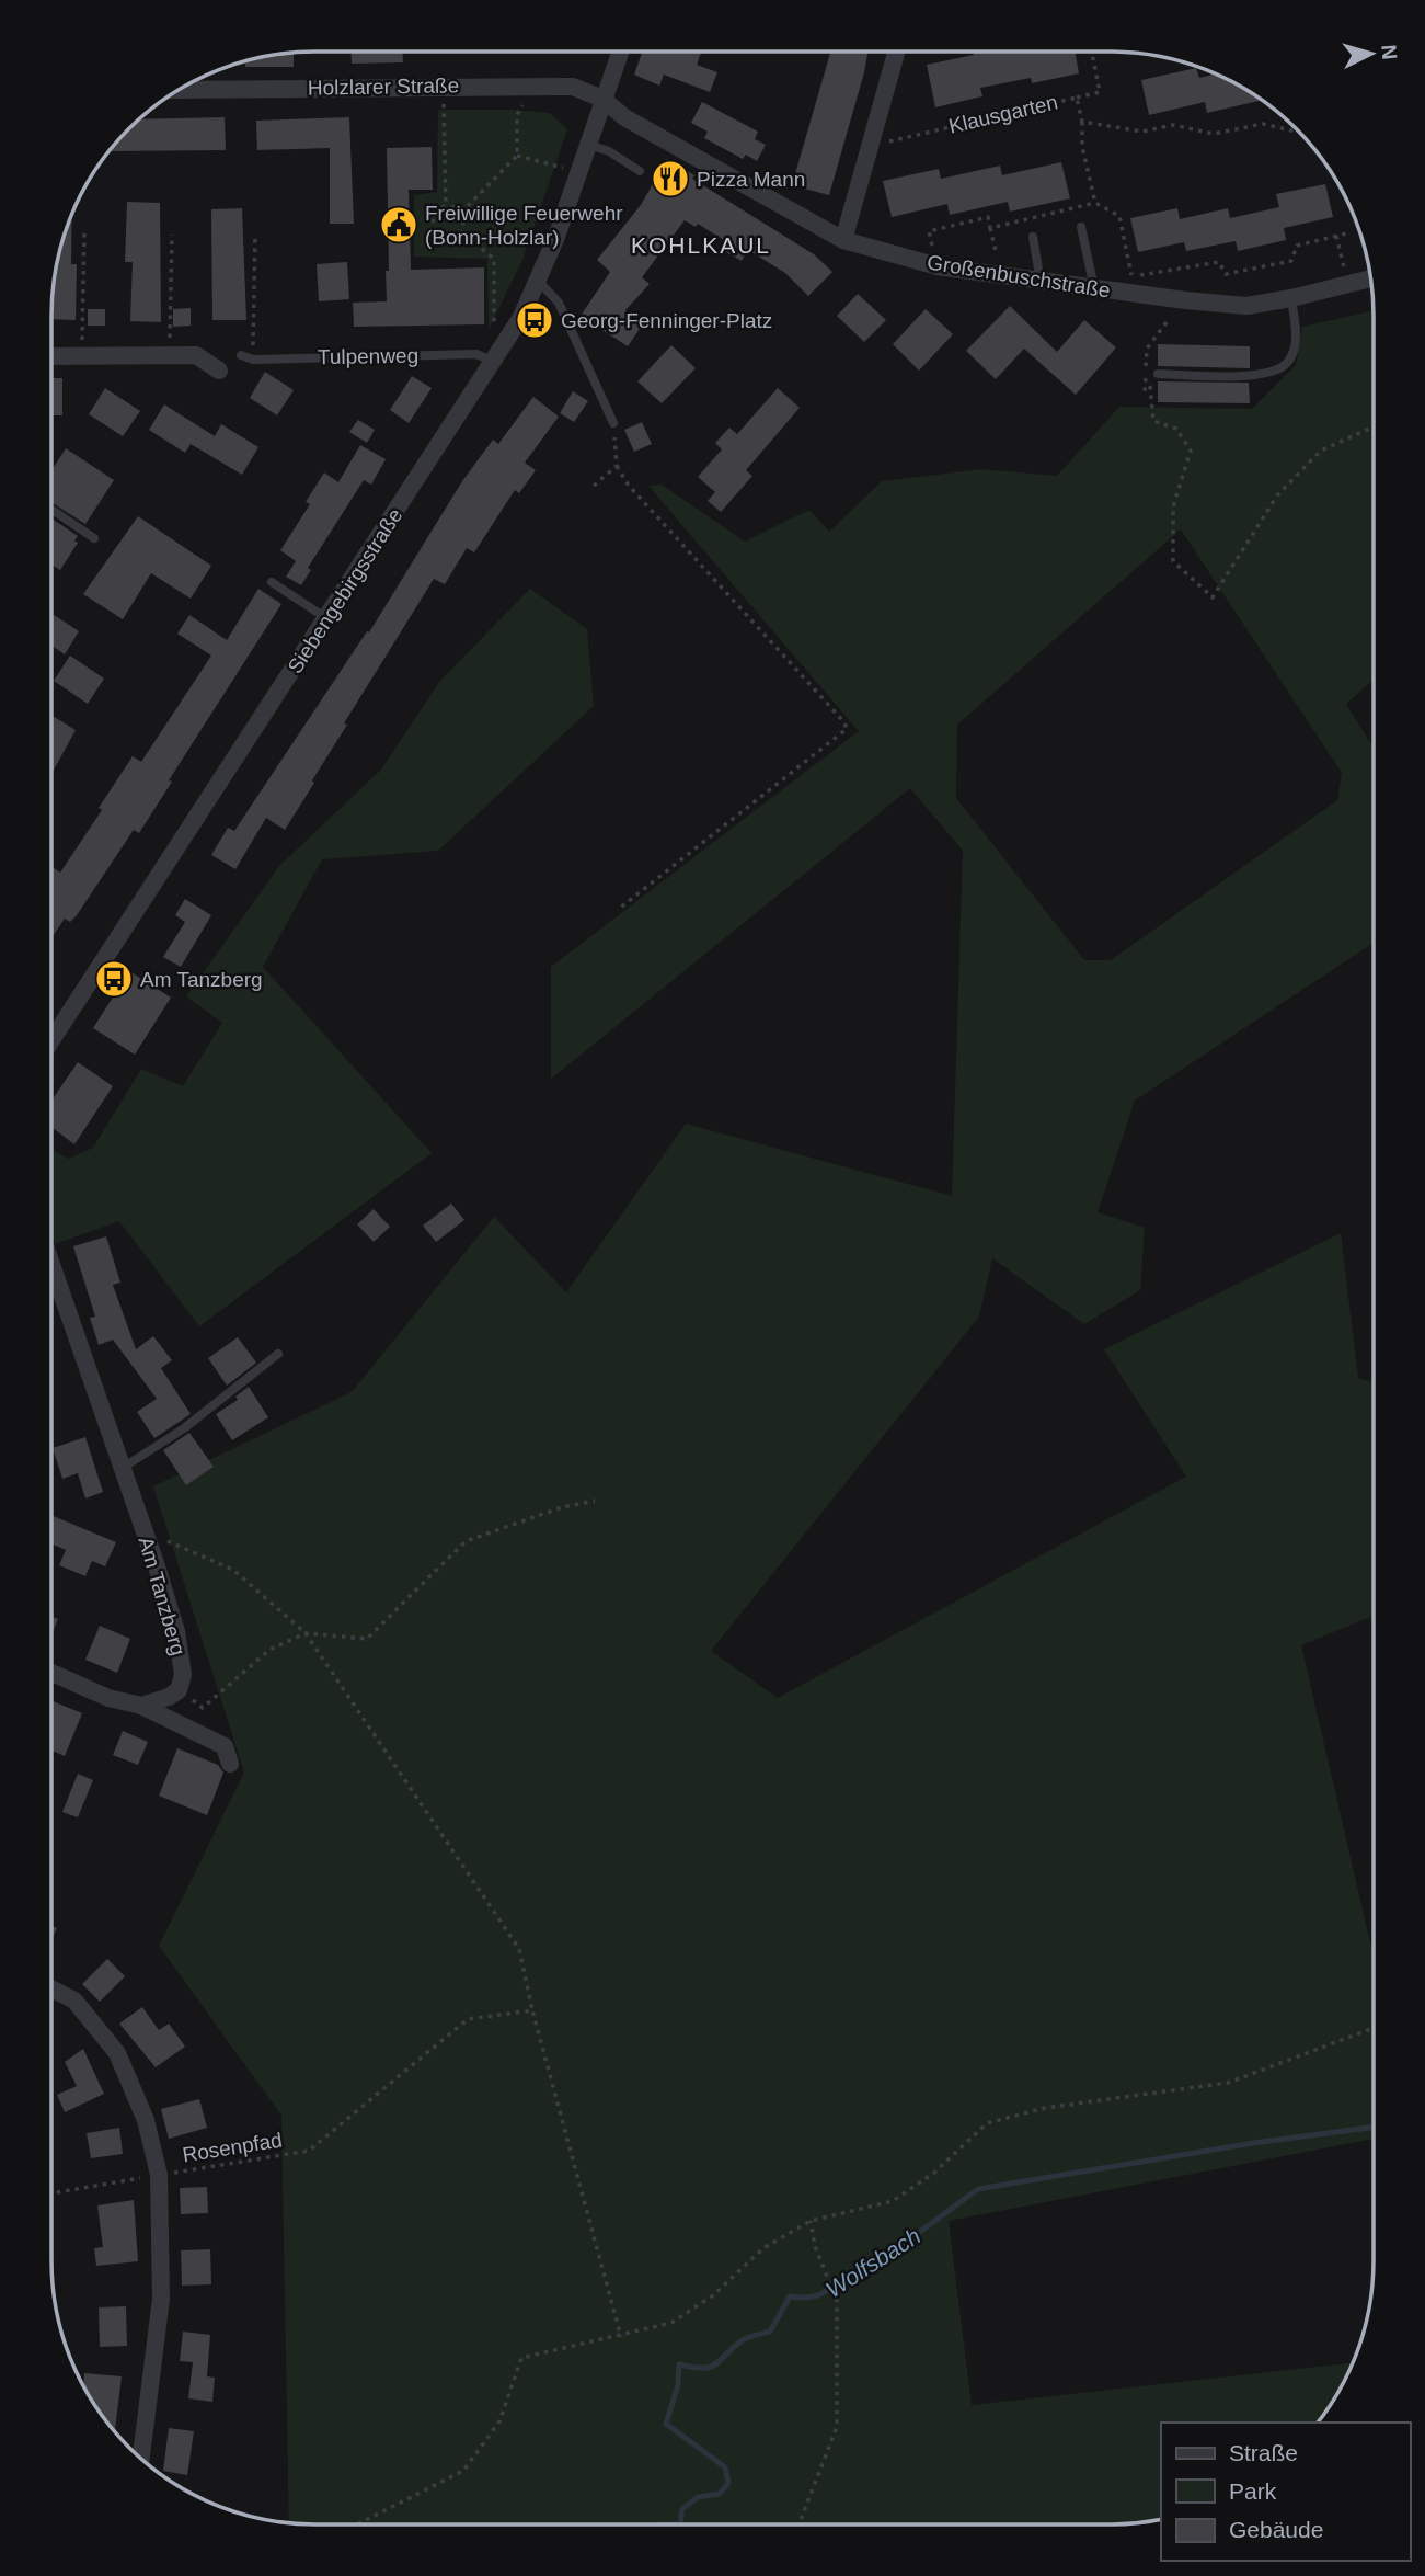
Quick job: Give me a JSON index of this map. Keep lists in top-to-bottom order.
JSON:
{
  "streets": {
    "street": [
      "Holzlarer Straße",
      "Großenbuschstraße",
      "Siebengebirgsstraße",
      "Am Tanzberg"
    ],
    "lane": ["Tulpenweg"],
    "path": ["Klausgarten", "Rosenpfad"]
  },
  "crossings": [
    ["Holzlarer Straße", "Großenbuschstraße"],
    ["Holzlarer Straße", "Siebengebirgsstraße"],
    ["Großenbuschstraße", "Siebengebirgsstraße"],
    ["Tulpenweg", "Siebengebirgsstraße"]
  ],
  "districts": ["KOHLKAUL"],
  "water": ["Wolfsbach"],
  "places": {
    "restaurant": ["Pizza Mann"],
    "public building": ["Freiwillige Feuerwehr (Bonn-Holzlar)"],
    "bus stop": ["Georg-Fenninger-Platz", "Am Tanzberg"]
  },
  "legend": ["Straße", "Park", "Gebäude"],
  "north": "right"
}
